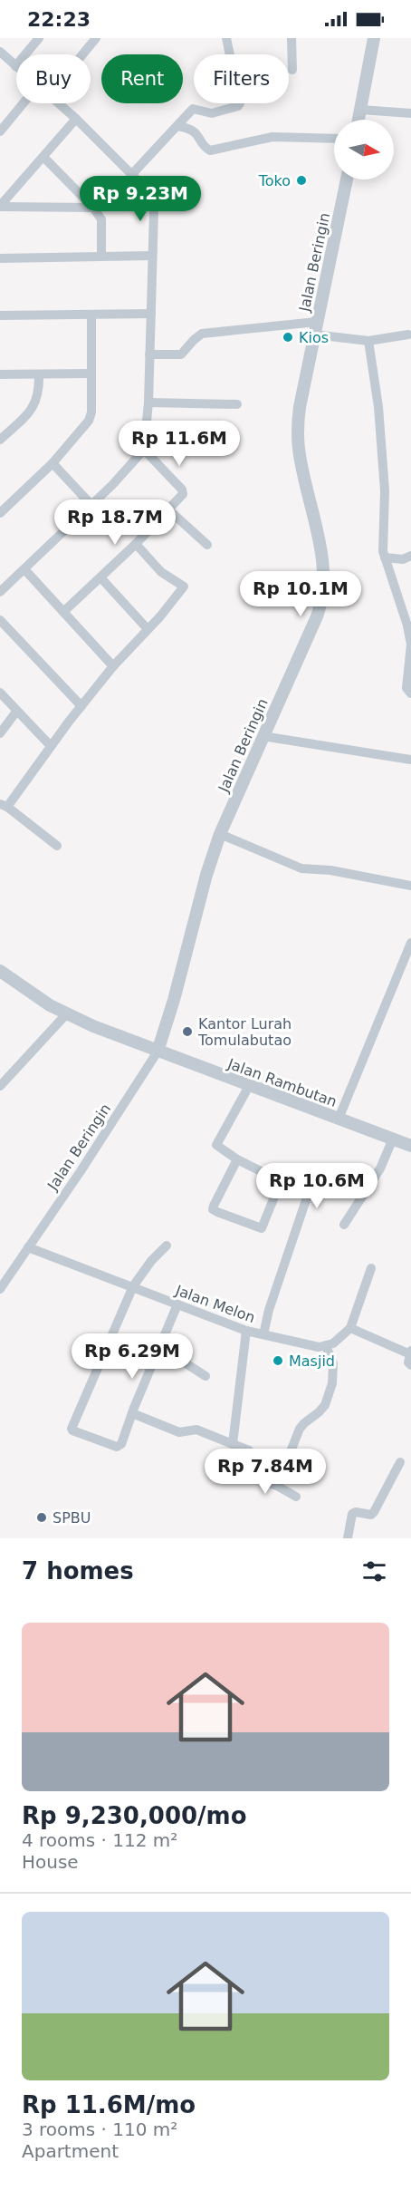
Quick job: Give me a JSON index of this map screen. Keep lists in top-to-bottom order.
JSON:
{
  "streets": {
    "street": ["Jalan Beringin", "Jalan Rambutan", "Jalan Melon"]
  },
  "crossings": [
    ["Jalan Beringin", "Jalan Rambutan"],
    ["Jalan Beringin", "Jalan Melon"]
  ],
  "places": [
    "Toko",
    "Kios",
    "Kantor Lurah Tomulabutao",
    "Masjid",
    "SPBU"
  ],
  "north": "right",
  "page": {
    "status": "22:23",
    "chip": ["Buy", "Rent", "Filters"],
    "price": [
      "Rp 9.23M",
      "Rp 11.6M",
      "Rp 18.7M",
      "Rp 10.1M",
      "Rp 10.6M",
      "Rp 6.29M",
      "Rp 7.84M"
    ],
    "heading": "7 homes",
    "list": [
      {
        "name": "Rp 9,230,000/mo",
        "note": "4 rooms · 112 m² · House"
      },
      {
        "name": "Rp 11.6M/mo",
        "note": "3 rooms · 110 m² · Apartment"
      }
    ]
  }
}
